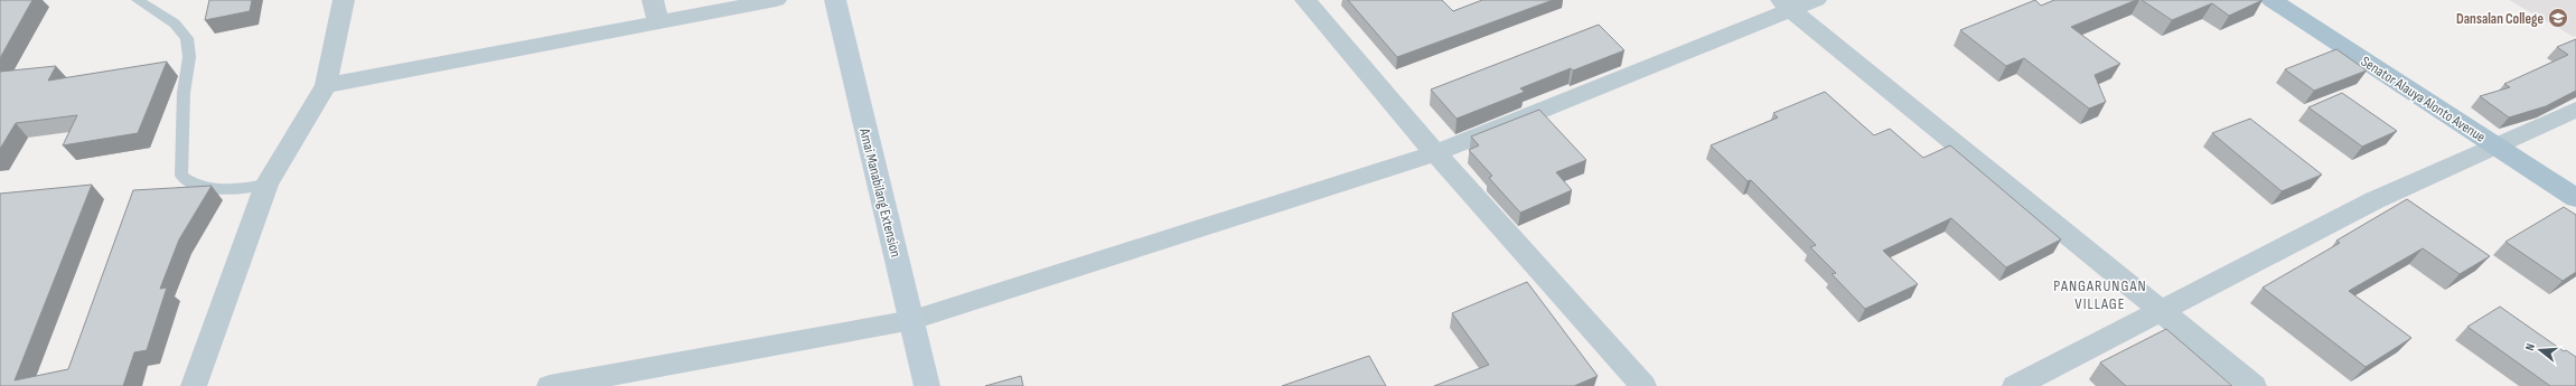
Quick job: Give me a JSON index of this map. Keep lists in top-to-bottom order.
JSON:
{
  "streets": {
    "main road": ["Senator Alauya Alonto Avenue"],
    "street": ["Amai Manabilang Extension"]
  },
  "districts": ["PANGARUNGAN VILLAGE"],
  "places": {
    "school or university": ["Dansalan College"]
  },
  "north": "left"
}
